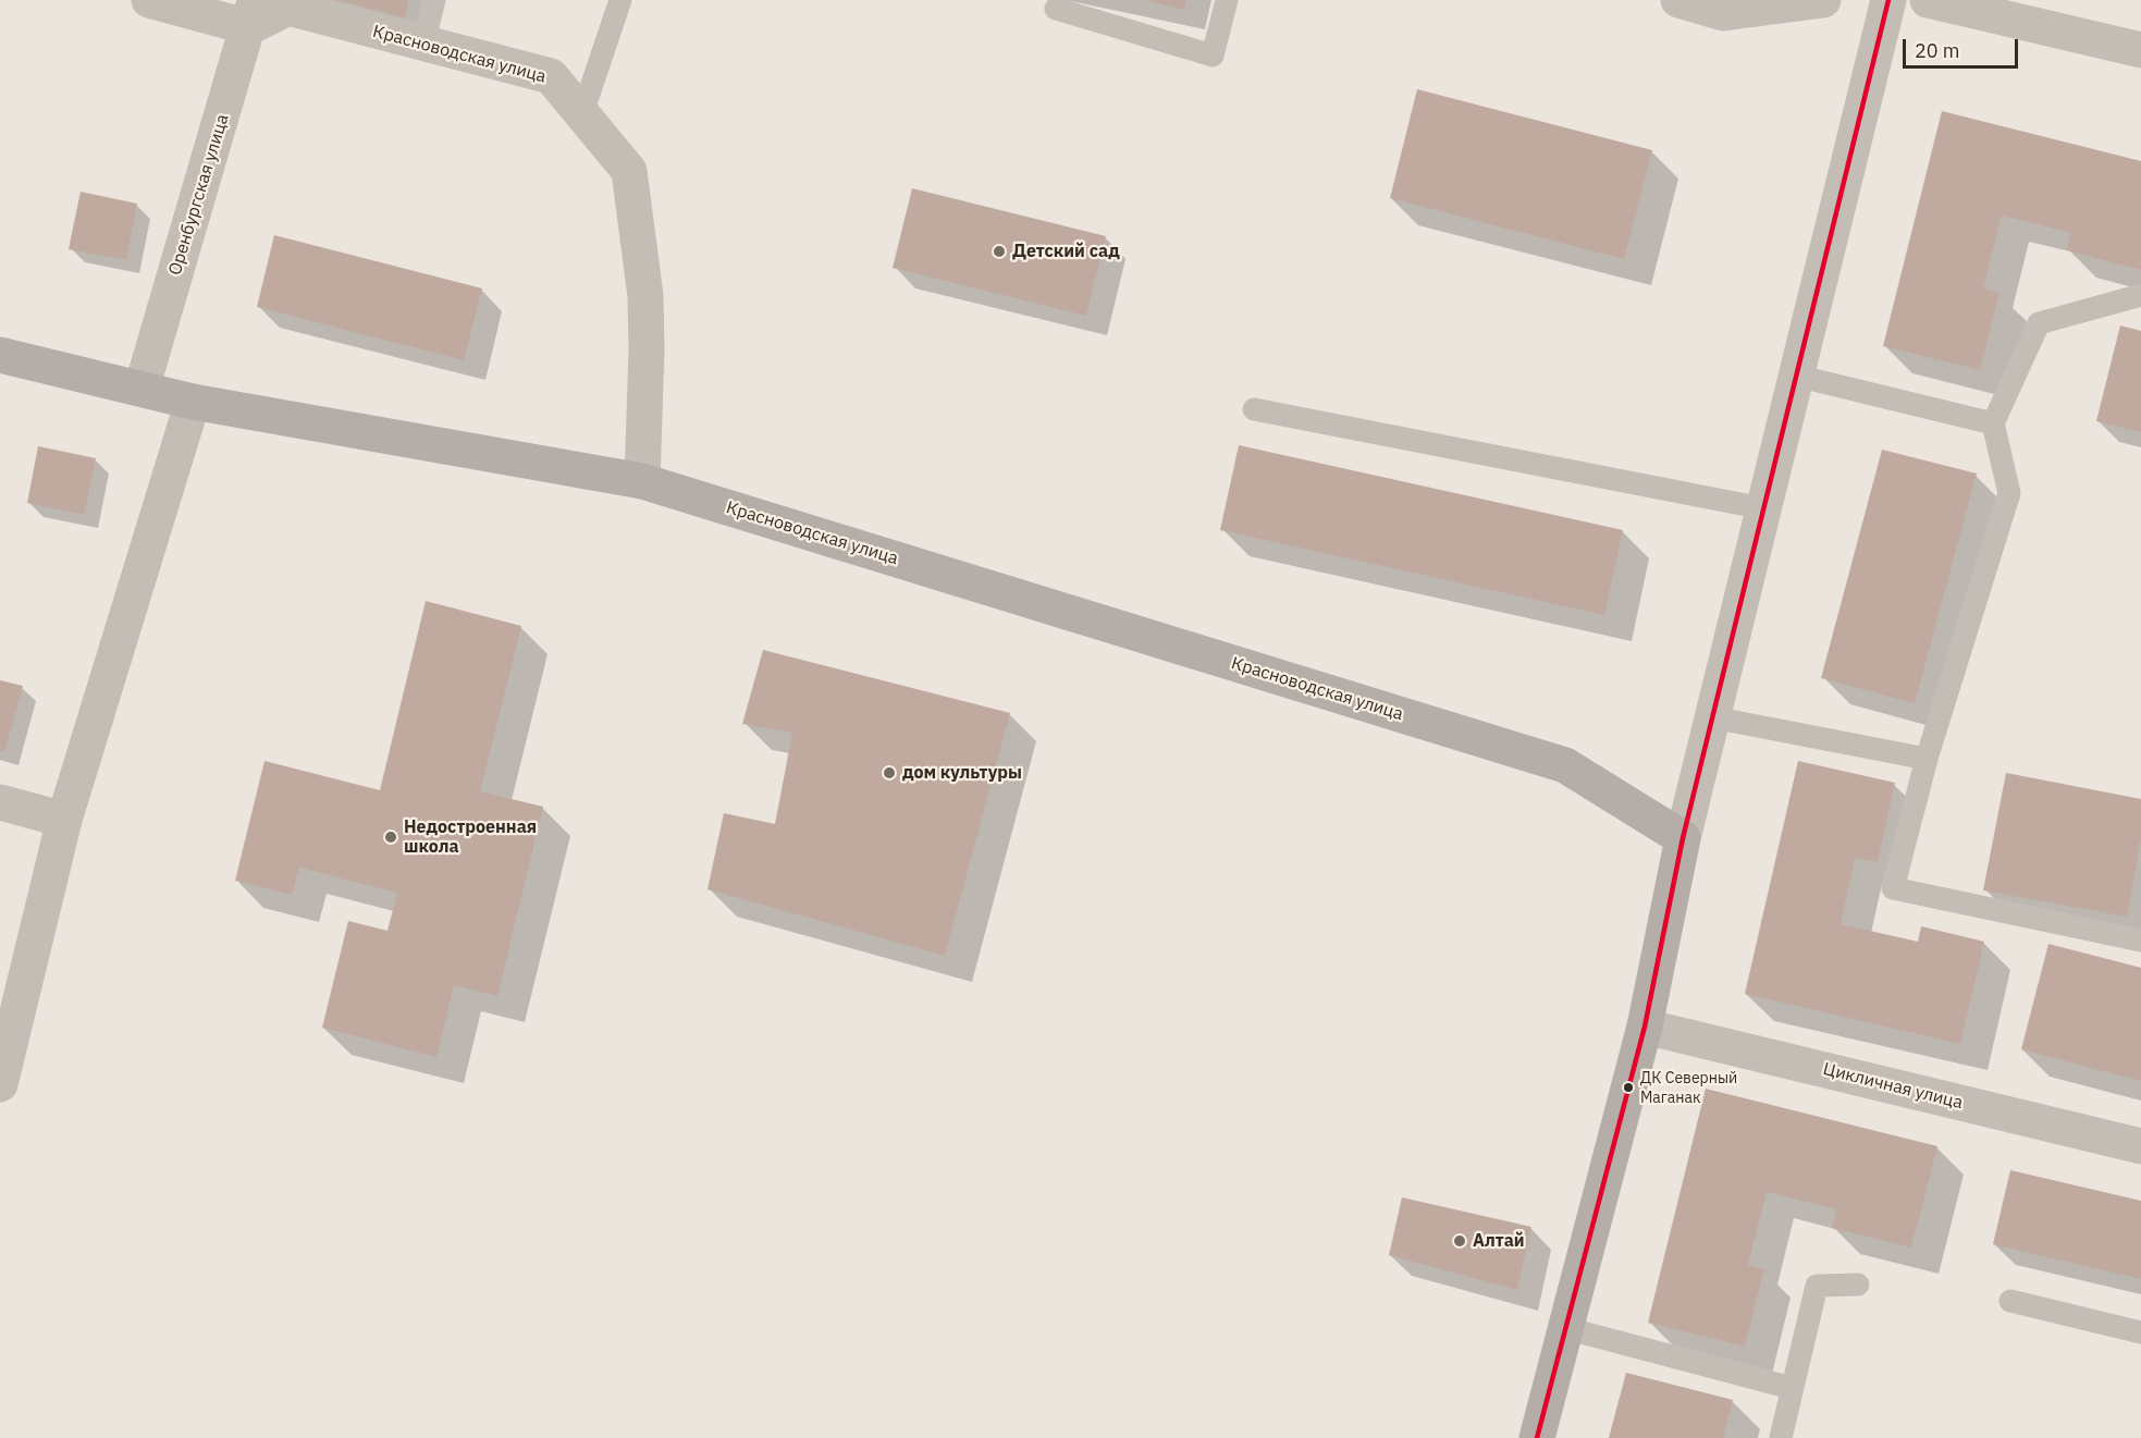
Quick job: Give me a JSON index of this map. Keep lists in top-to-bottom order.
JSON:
{
  "streets": {
    "main road": ["Красноводская улица"],
    "street": ["Оренбургская улица", "Цикличная улица"]
  },
  "crossings": [
    ["Красноводская улица", "Оренбургская улица"]
  ],
  "places": [
    "Детский сад",
    "дом культуры",
    "Недостроенная школа",
    "ДК Северный Маганак",
    "Алтай"
  ],
  "scale_bar": "20 m"
}
